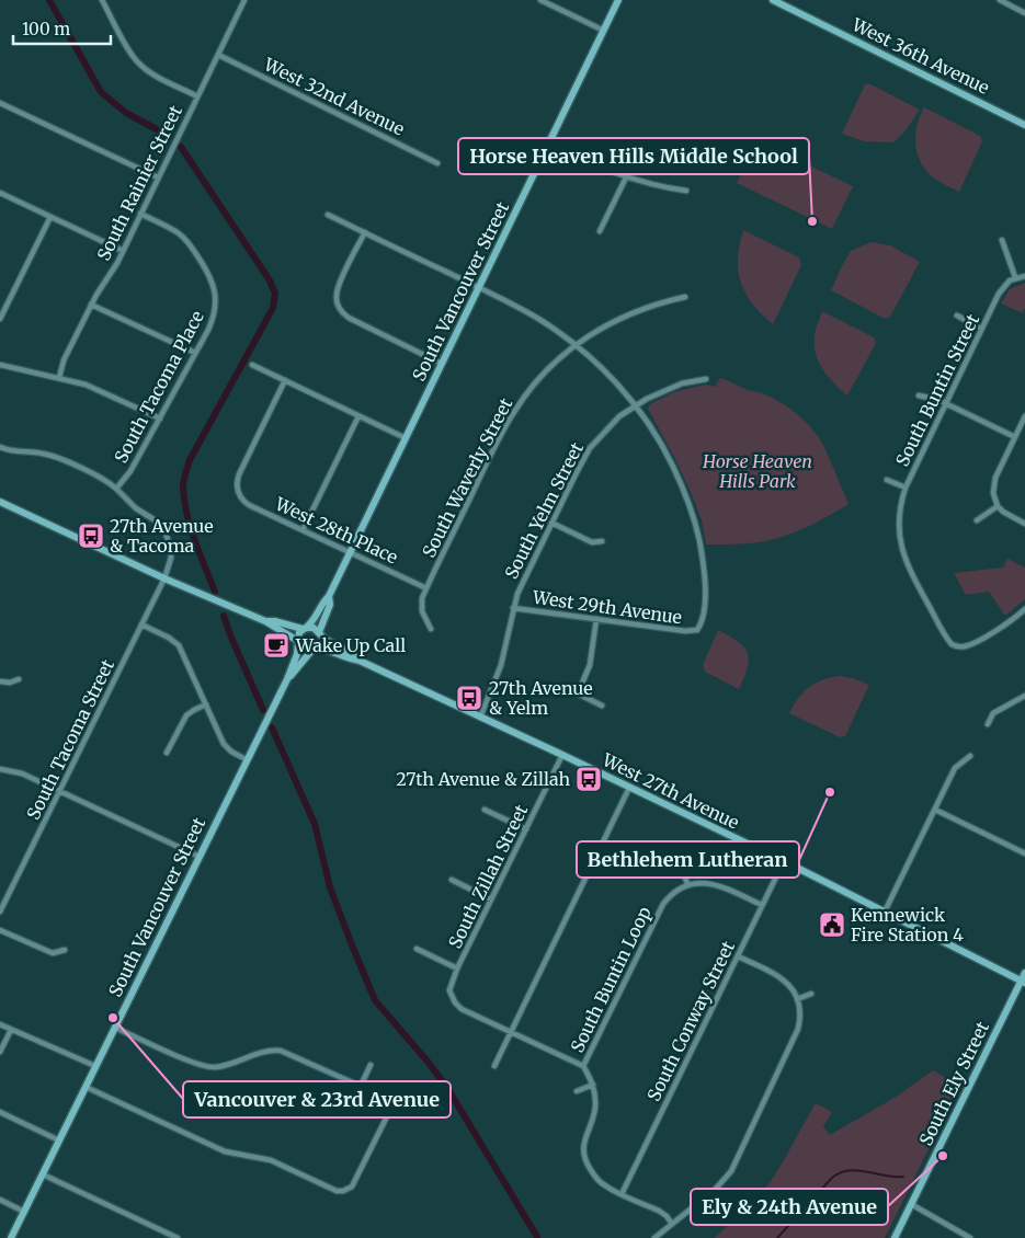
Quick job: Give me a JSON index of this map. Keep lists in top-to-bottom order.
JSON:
{
  "streets": {
    "street": [
      "West 36th Avenue",
      "West 32nd Avenue",
      "South Rainier Street",
      "South Vancouver Street",
      "South Tacoma Place",
      "South Buntin Street",
      "South Waverly Street",
      "South Yelm Street",
      "West 28th Place",
      "West 29th Avenue",
      "South Tacoma Street",
      "West 27th Avenue",
      "South Zillah Street",
      "South Buntin Loop",
      "South Conway Street",
      "South Ely Street"
    ]
  },
  "crossings": [
    ["West 32nd Avenue", "South Rainier Street"],
    ["South Rainier Street", "South Tacoma Place"],
    ["South Vancouver Street", "West 28th Place"],
    ["South Vancouver Street", "West 27th Avenue"],
    ["South Tacoma Place", "South Tacoma Street"],
    ["South Tacoma Place", "West 27th Avenue"],
    ["South Waverly Street", "West 28th Place"],
    ["South Yelm Street", "West 29th Avenue"],
    ["South Yelm Street", "West 27th Avenue"],
    ["South Tacoma Street", "West 27th Avenue"],
    ["West 27th Avenue", "South Zillah Street"],
    ["West 27th Avenue", "South Conway Street"],
    ["West 27th Avenue", "South Ely Street"],
    ["South Buntin Loop", "South Conway Street"]
  ],
  "parks": ["Horse Heaven Hills Park"],
  "places": {
    "other": [
      "Horse Heaven Hills Middle School",
      "Bethlehem Lutheran",
      "Vancouver & 23rd Avenue",
      "Ely & 24th Avenue"
    ],
    "bus stop": ["27th Avenue & Tacoma", "27th Avenue & Yelm", "27th Avenue & Zillah"],
    "cafe": ["Wake Up Call"],
    "public building": ["Kennewick Fire Station 4"]
  },
  "scale_bar": "100 m"
}
